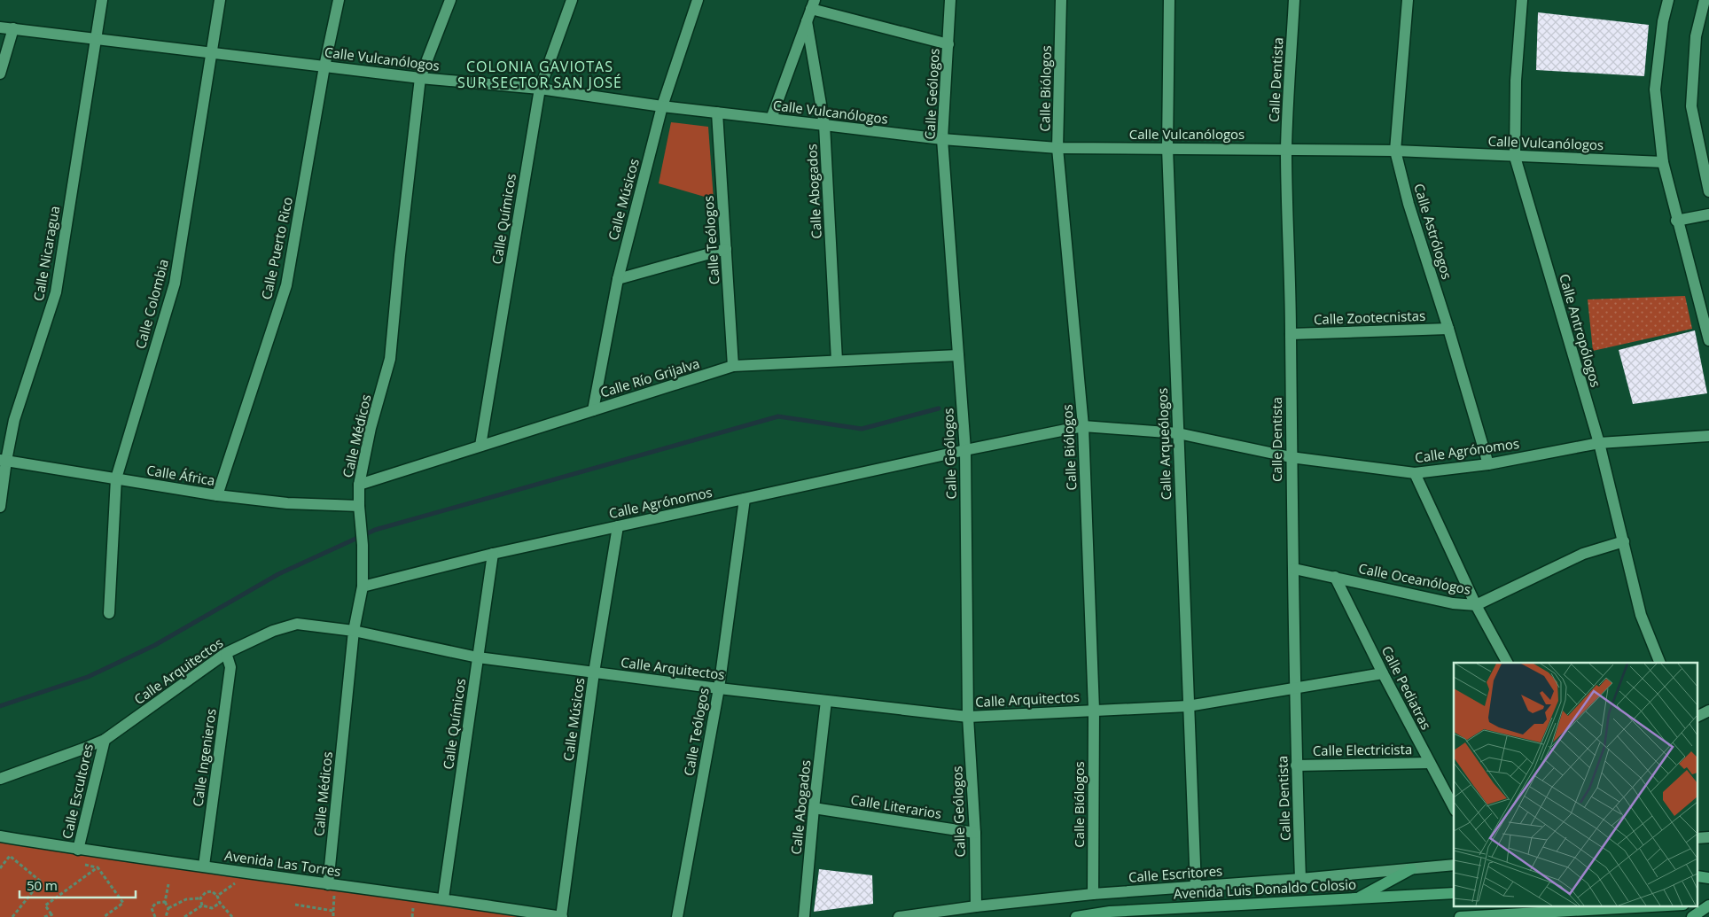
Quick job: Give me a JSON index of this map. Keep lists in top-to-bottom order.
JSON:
{
  "streets": {
    "main road": ["Avenida Luis Donaldo Colosio"],
    "street": [
      "Calle Vulcanólogos",
      "Calle Dentista",
      "Calle Biólogos",
      "Calle Geólogos",
      "Calle Abogados",
      "Calle Músicos",
      "Calle Químicos",
      "Calle Astrólogos",
      "Calle Teólogos",
      "Calle Puerto Rico",
      "Calle Nicaragua",
      "Calle Colombia",
      "Calle Zootecnistas",
      "Calle Antropólogos",
      "Calle Río Grijalva",
      "Calle Médicos",
      "Calle Arqueólogos",
      "Calle Agrónomos",
      "Calle África",
      "Calle Oceanólogos",
      "Calle Arquitectos",
      "Calle Pediatras",
      "Calle Electricista",
      "Calle Ingenieros",
      "Calle Escultores",
      "Calle Literarios",
      "Avenida Las Torres",
      "Calle Escritores"
    ]
  },
  "crossings": [
    ["Calle Vulcanólogos", "Calle Dentista"],
    ["Calle Vulcanólogos", "Calle Biólogos"],
    ["Calle Vulcanólogos", "Calle Geólogos"],
    ["Calle Vulcanólogos", "Calle Abogados"],
    ["Calle Vulcanólogos", "Calle Músicos"],
    ["Calle Vulcanólogos", "Calle Químicos"],
    ["Calle Vulcanólogos", "Calle Astrólogos"],
    ["Calle Vulcanólogos", "Calle Teólogos"],
    ["Calle Vulcanólogos", "Calle Puerto Rico"],
    ["Calle Vulcanólogos", "Calle Nicaragua"],
    ["Calle Vulcanólogos", "Calle Colombia"],
    ["Calle Vulcanólogos", "Calle Antropólogos"],
    ["Calle Vulcanólogos", "Calle Médicos"],
    ["Calle Vulcanólogos", "Calle Arqueólogos"],
    ["Calle Dentista", "Calle Zootecnistas"],
    ["Calle Dentista", "Calle Agrónomos"],
    ["Calle Dentista", "Calle Oceanólogos"],
    ["Calle Dentista", "Calle Arquitectos"],
    ["Calle Dentista", "Calle Electricista"],
    ["Calle Dentista", "Calle Escritores"],
    ["Calle Biólogos", "Calle Agrónomos"],
    ["Calle Biólogos", "Calle Arquitectos"],
    ["Calle Biólogos", "Calle Escritores"],
    ["Calle Geólogos", "Calle Río Grijalva"],
    ["Calle Geólogos", "Calle Agrónomos"],
    ["Calle Geólogos", "Calle Arquitectos"],
    ["Calle Geólogos", "Calle Literarios"],
    ["Calle Geólogos", "Calle Escritores"],
    ["Calle Abogados", "Calle Río Grijalva"],
    ["Calle Abogados", "Calle Arquitectos"],
    ["Calle Abogados", "Calle Literarios"],
    ["Calle Músicos", "Calle Río Grijalva"],
    ["Calle Músicos", "Calle Agrónomos"],
    ["Calle Músicos", "Calle Arquitectos"],
    ["Calle Músicos", "Avenida Las Torres"],
    ["Calle Químicos", "Calle Río Grijalva"],
    ["Calle Químicos", "Calle Agrónomos"],
    ["Calle Químicos", "Calle Arquitectos"],
    ["Calle Químicos", "Avenida Las Torres"],
    ["Calle Astrólogos", "Calle Zootecnistas"],
    ["Calle Astrólogos", "Calle Agrónomos"],
    ["Calle Teólogos", "Calle Río Grijalva"],
    ["Calle Teólogos", "Calle Agrónomos"],
    ["Calle Teólogos", "Calle Arquitectos"],
    ["Calle Puerto Rico", "Calle África"],
    ["Calle Nicaragua", "Calle África"],
    ["Calle Colombia", "Calle África"],
    ["Calle Antropólogos", "Calle Agrónomos"],
    ["Calle Antropólogos", "Calle Oceanólogos"],
    ["Calle Río Grijalva", "Calle Médicos"],
    ["Calle Médicos", "Calle Agrónomos"],
    ["Calle Médicos", "Calle África"],
    ["Calle Médicos", "Calle Arquitectos"],
    ["Calle Médicos", "Avenida Las Torres"],
    ["Calle Arqueólogos", "Calle Agrónomos"],
    ["Calle Arqueólogos", "Calle Arquitectos"],
    ["Calle Arqueólogos", "Calle Escritores"],
    ["Calle Oceanólogos", "Calle Pediatras"],
    ["Calle Arquitectos", "Calle Pediatras"],
    ["Calle Arquitectos", "Calle Ingenieros"],
    ["Calle Arquitectos", "Calle Escultores"],
    ["Calle Pediatras", "Calle Electricista"],
    ["Calle Ingenieros", "Avenida Las Torres"],
    ["Calle Escultores", "Avenida Las Torres"]
  ],
  "districts": ["COLONIA GAVIOTAS SUR SECTOR SAN JOSÉ"],
  "scale_bar": "50 m"
}
